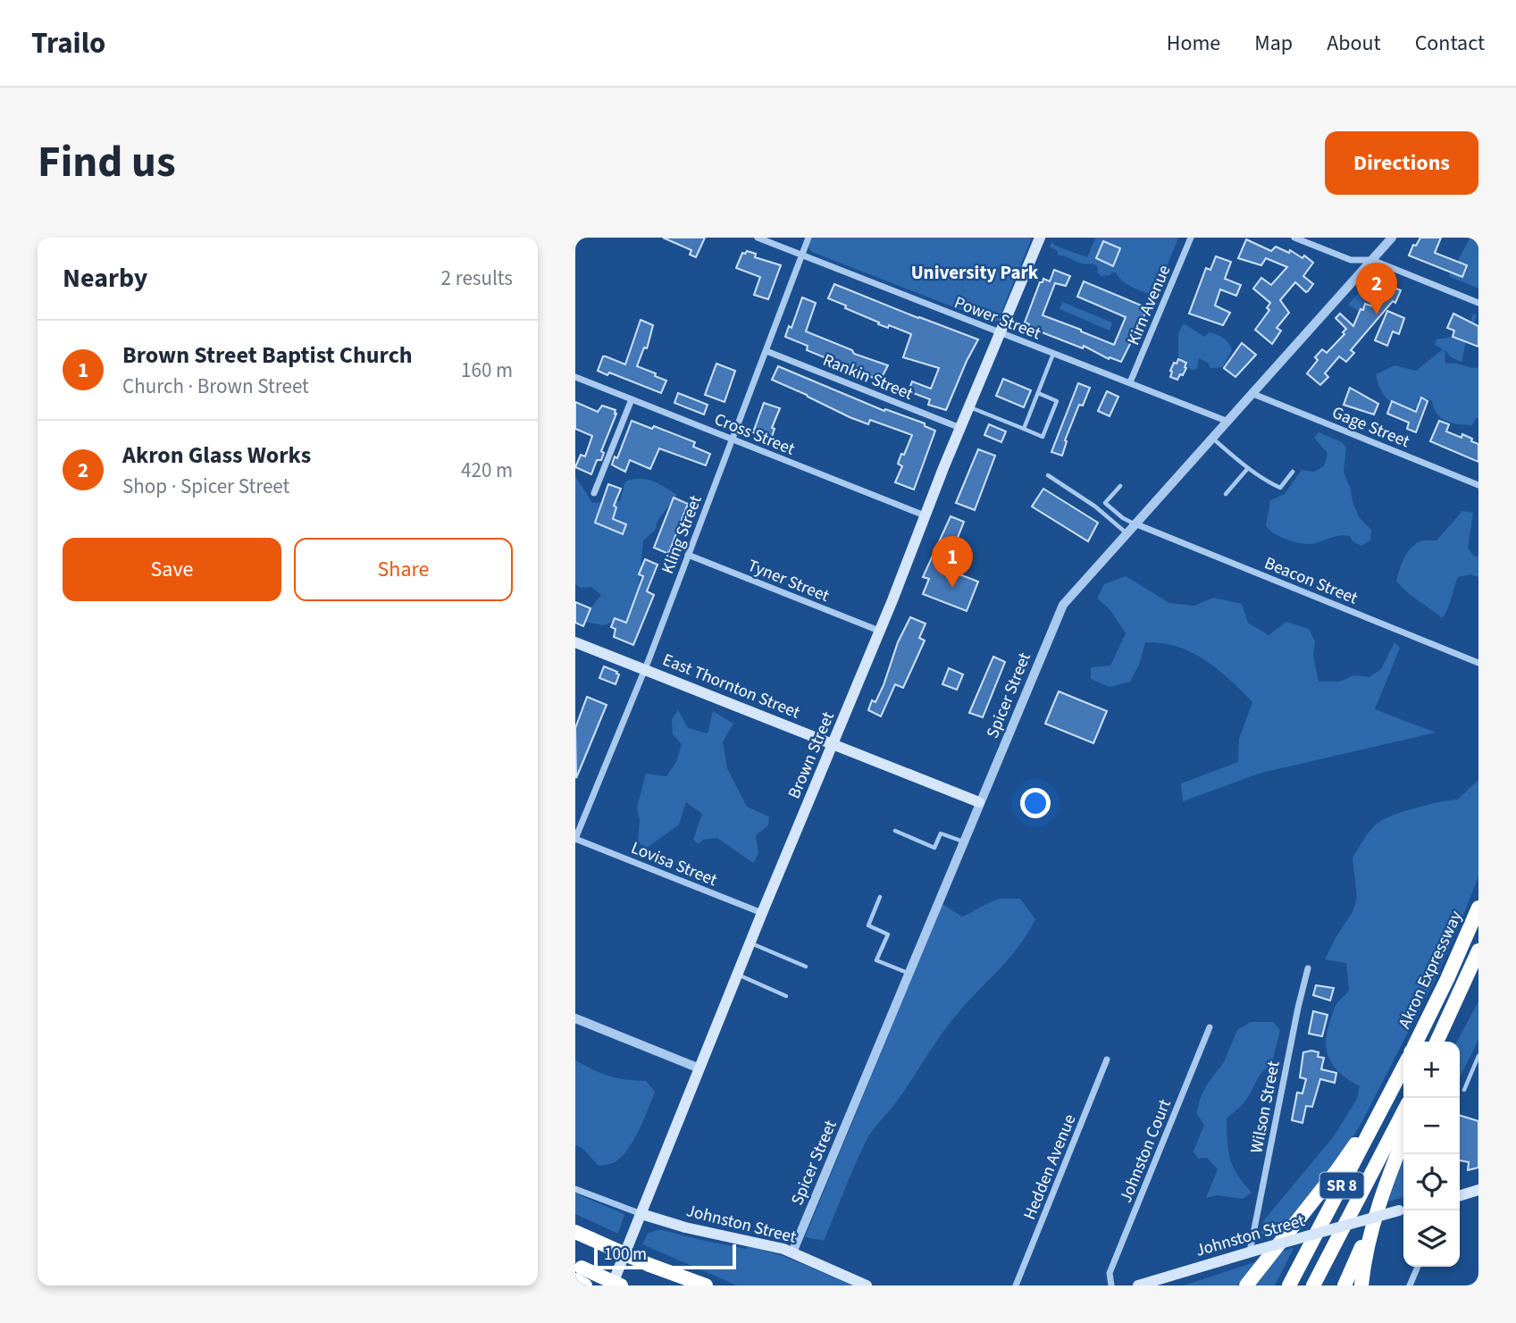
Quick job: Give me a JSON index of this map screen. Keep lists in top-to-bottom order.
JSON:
{
  "streets": {
    "highway": ["Akron Expressway", "SR 8"],
    "main road": ["East Thornton Street", "Brown Street", "Johnston Street"],
    "street": [
      "Kirn Avenue",
      "Power Street",
      "Rankin Street",
      "Gage Street",
      "Cross Street",
      "Kling Street",
      "Tyner Street",
      "Beacon Street",
      "Spicer Street",
      "Lovisa Street",
      "Wilson Street",
      "Johnston Court",
      "Hedden Avenue"
    ]
  },
  "crossings": [
    ["Kirn Avenue", "Power Street"],
    ["Power Street", "Kling Street"],
    ["Power Street", "Spicer Street"],
    ["Power Street", "Brown Street"],
    ["Rankin Street", "Kling Street"],
    ["Rankin Street", "Brown Street"],
    ["Gage Street", "Spicer Street"],
    ["Cross Street", "Kling Street"],
    ["Cross Street", "Brown Street"],
    ["Kling Street", "Tyner Street"],
    ["Kling Street", "East Thornton Street"],
    ["Kling Street", "Lovisa Street"],
    ["Tyner Street", "Brown Street"],
    ["Beacon Street", "Spicer Street"],
    ["East Thornton Street", "Spicer Street"],
    ["East Thornton Street", "Brown Street"],
    ["Spicer Street", "Johnston Street"],
    ["Brown Street", "Lovisa Street"],
    ["Brown Street", "Johnston Street"],
    ["Wilson Street", "Johnston Street"]
  ],
  "districts": ["University Park"],
  "scale_bar": "100 m",
  "page": {
    "header": "Trailo",
    "nav": [
      "Home",
      "Map",
      "About",
      "Contact"
    ],
    "title": "Find us",
    "buttons": [
      "Directions",
      ["Save", "Share"]
    ],
    "heading": ["Nearby", "2 results"],
    "pins": ["2", "1"],
    "list": [
      {
        "mark": "1",
        "name": "Brown Street Baptist Church",
        "note": "Church · Brown Street",
        "value": "160 m"
      },
      {
        "mark": "2",
        "name": "Akron Glass Works",
        "note": "Shop · Spicer Street",
        "value": "420 m"
      }
    ],
    "map_buttons": ["+", "−"],
    "scale": "100 m"
  }
}
